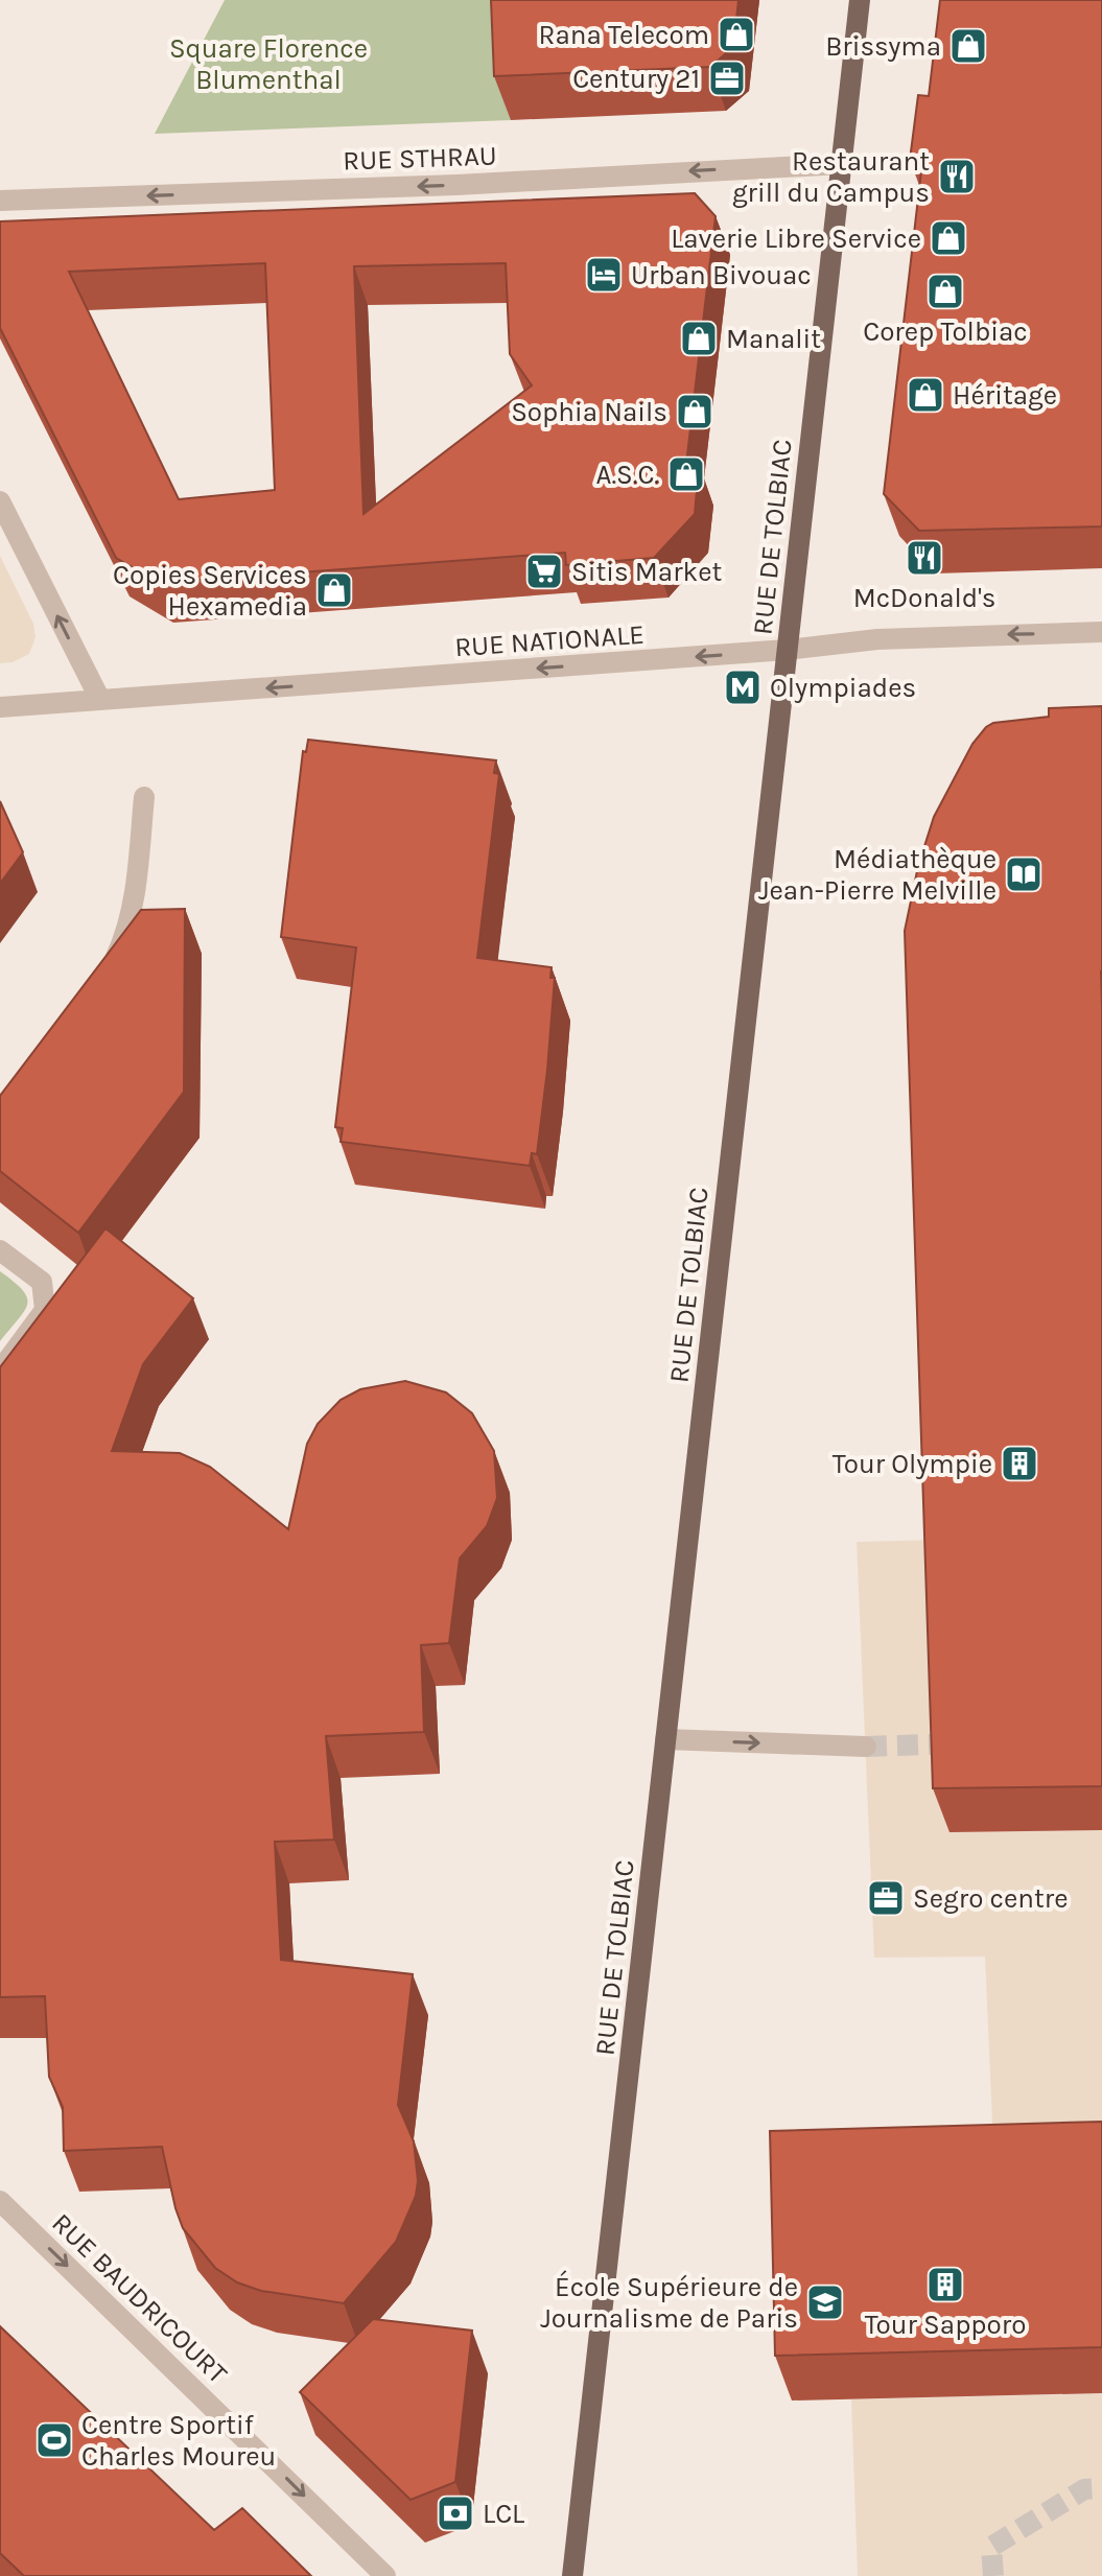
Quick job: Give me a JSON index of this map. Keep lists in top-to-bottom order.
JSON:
{
  "streets": {
    "main road": ["RUE DE TOLBIAC"],
    "street": ["RUE STHRAU", "RUE NATIONALE", "RUE BAUDRICOURT"]
  },
  "crossings": [
    ["RUE STHRAU", "RUE DE TOLBIAC"],
    ["RUE DE TOLBIAC", "RUE NATIONALE"]
  ],
  "one_way": ["RUE STHRAU", "RUE NATIONALE", "RUE BAUDRICOURT"],
  "parks": ["Square Florence Blumenthal"],
  "places": {
    "shop": [
      "Rana Telecom",
      "Brissyma",
      "Laverie Libre Service",
      "Corep Tolbiac",
      "Manalit",
      "Héritage",
      "Sophia Nails",
      "A.S.C.",
      "Copies Services Hexamedia"
    ],
    "office": ["Century 21", "Segro centre"],
    "restaurant": ["Restaurant grill du Campus", "McDonald's"],
    "hotel": ["Urban Bivouac"],
    "supermarket": ["Sitis Market"],
    "metro station": ["Olympiades"],
    "library": ["Médiathèque Jean-Pierre Melville"],
    "building": ["Tour Olympie", "Tour Sapporo"],
    "school or university": ["École Supérieure de Journalisme de Paris"],
    "sports": ["Centre Sportif Charles Moureu"],
    "bank": ["LCL"]
  }
}
